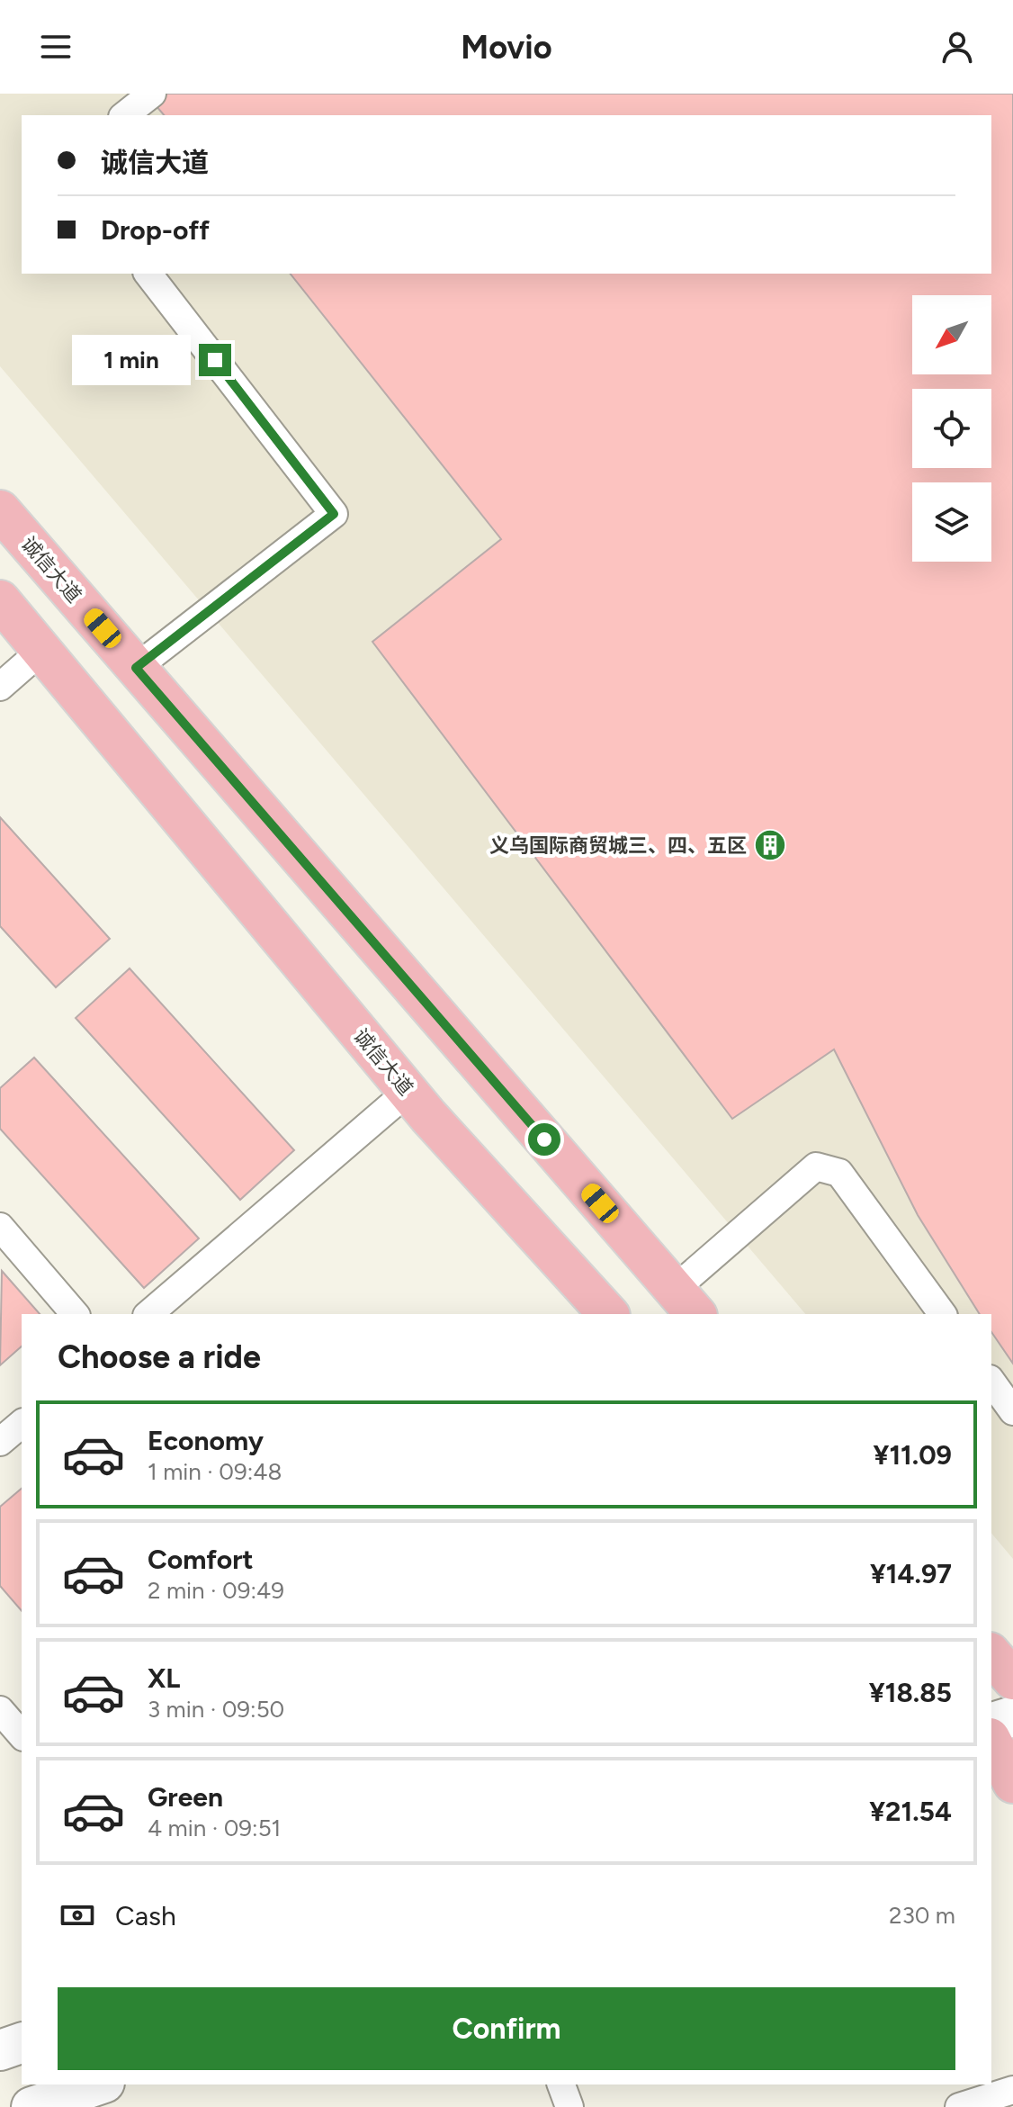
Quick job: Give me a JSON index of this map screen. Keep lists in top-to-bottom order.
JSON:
{
  "streets": {
    "main road": ["诚信大道"]
  },
  "places": {
    "building": ["义乌国际商贸城三、四、五区"]
  },
  "north": "bottom left",
  "page": {
    "header": "Movio",
    "banner": ["诚信大道", "Drop-off"],
    "bubble": "1 min",
    "heading": "Choose a ride",
    "list": [
      {
        "name": "Economy",
        "note": "1 min · 09:48",
        "value": "¥11.09"
      },
      {
        "name": "Comfort",
        "note": "2 min · 09:49",
        "value": "¥14.97"
      },
      {
        "name": "XL",
        "note": "3 min · 09:50",
        "value": "¥18.85"
      },
      {
        "name": "Green",
        "note": "4 min · 09:51",
        "value": "¥21.54"
      }
    ],
    "pay": ["Cash", "230 m"],
    "buttons": "Confirm"
  }
}
